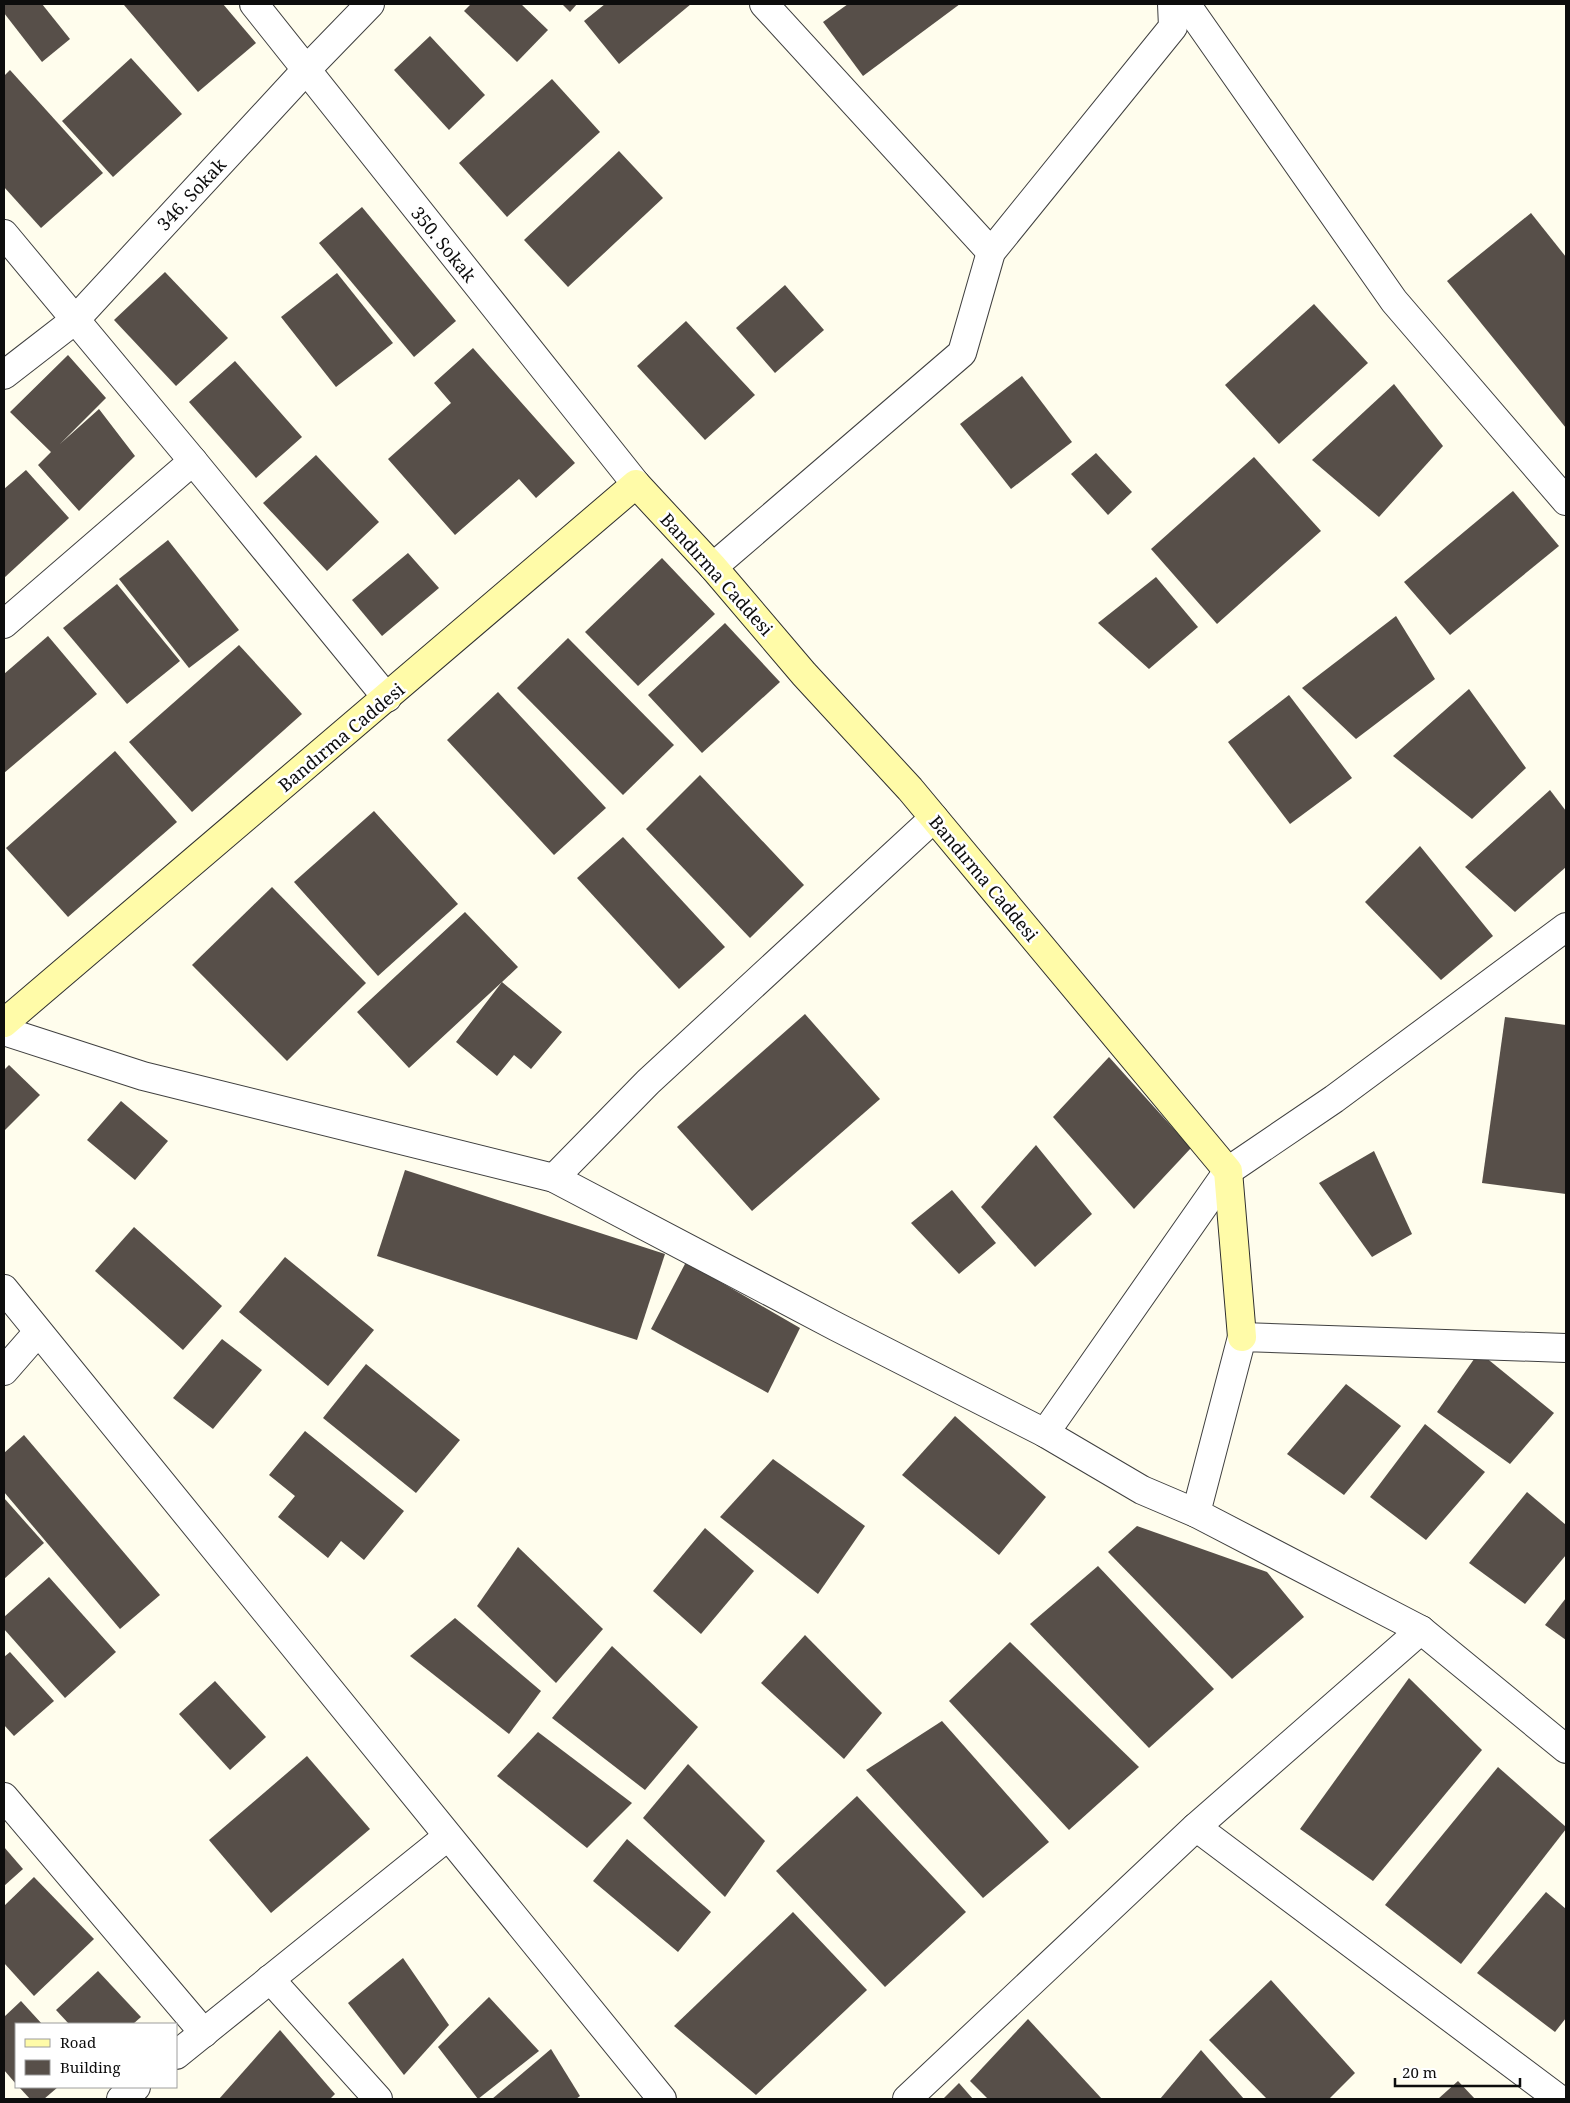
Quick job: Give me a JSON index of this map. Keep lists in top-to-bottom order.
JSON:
{
  "streets": {
    "street": ["346. Sokak", "350. Sokak", "Bandırma Caddesi"]
  },
  "crossings": [
    ["346. Sokak", "350. Sokak"],
    ["350. Sokak", "Bandırma Caddesi"]
  ],
  "legend": ["Road", "Building"],
  "scale_bar": "20 m"
}
